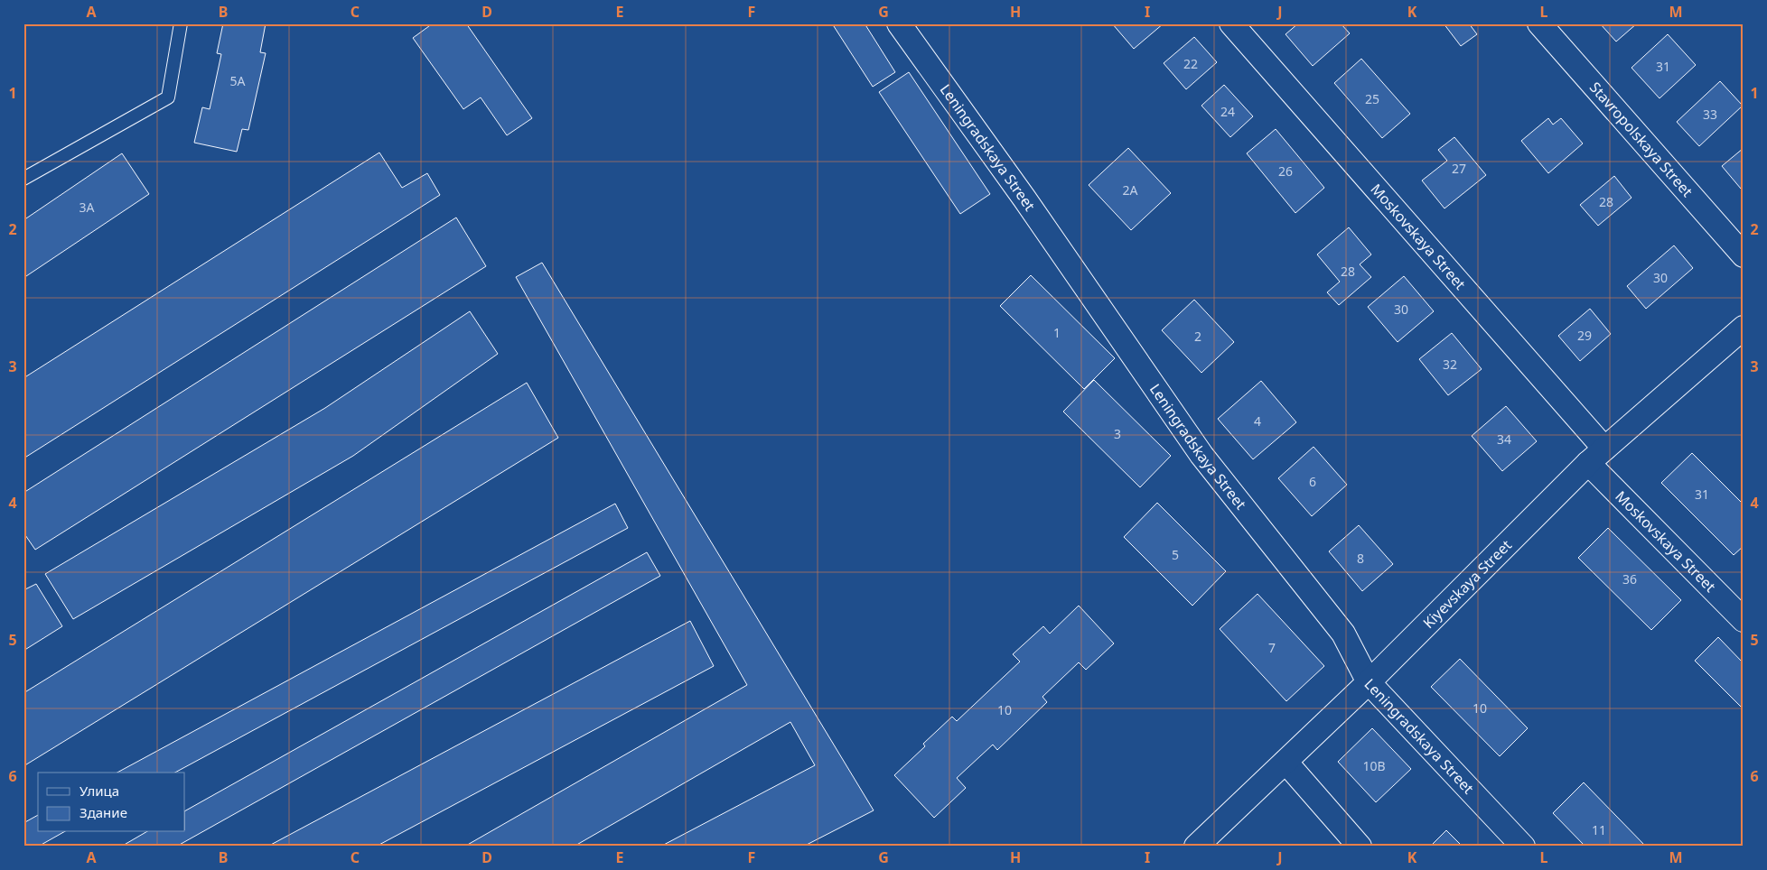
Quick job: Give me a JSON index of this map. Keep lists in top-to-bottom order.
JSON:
{
  "streets": {
    "street": [
      "Stavropolskaya Street",
      "Leningradskaya Street",
      "Moskovskaya Street",
      "Kiyevskaya Street"
    ]
  },
  "crossings": [
    ["Leningradskaya Street", "Kiyevskaya Street"],
    ["Moskovskaya Street", "Kiyevskaya Street"]
  ],
  "house_numbers": [
    "22",
    "31",
    "5А",
    "25",
    "24",
    "33",
    "27",
    "26",
    "2А",
    "28",
    "3А",
    "28",
    "30",
    "30",
    "1",
    "29",
    "2",
    "32",
    "4",
    "3",
    "34",
    "6",
    "31",
    "5",
    "8",
    "36",
    "7",
    "10",
    "10",
    "10В",
    "11"
  ],
  "legend": ["Улица", "Здание"],
  "grid": {
    "columns": [
      "A",
      "B",
      "C",
      "D",
      "E",
      "F",
      "G",
      "H",
      "I",
      "J",
      "K",
      "L",
      "M"
    ],
    "rows": [
      "1",
      "2",
      "3",
      "4",
      "5",
      "6"
    ]
  }
}
